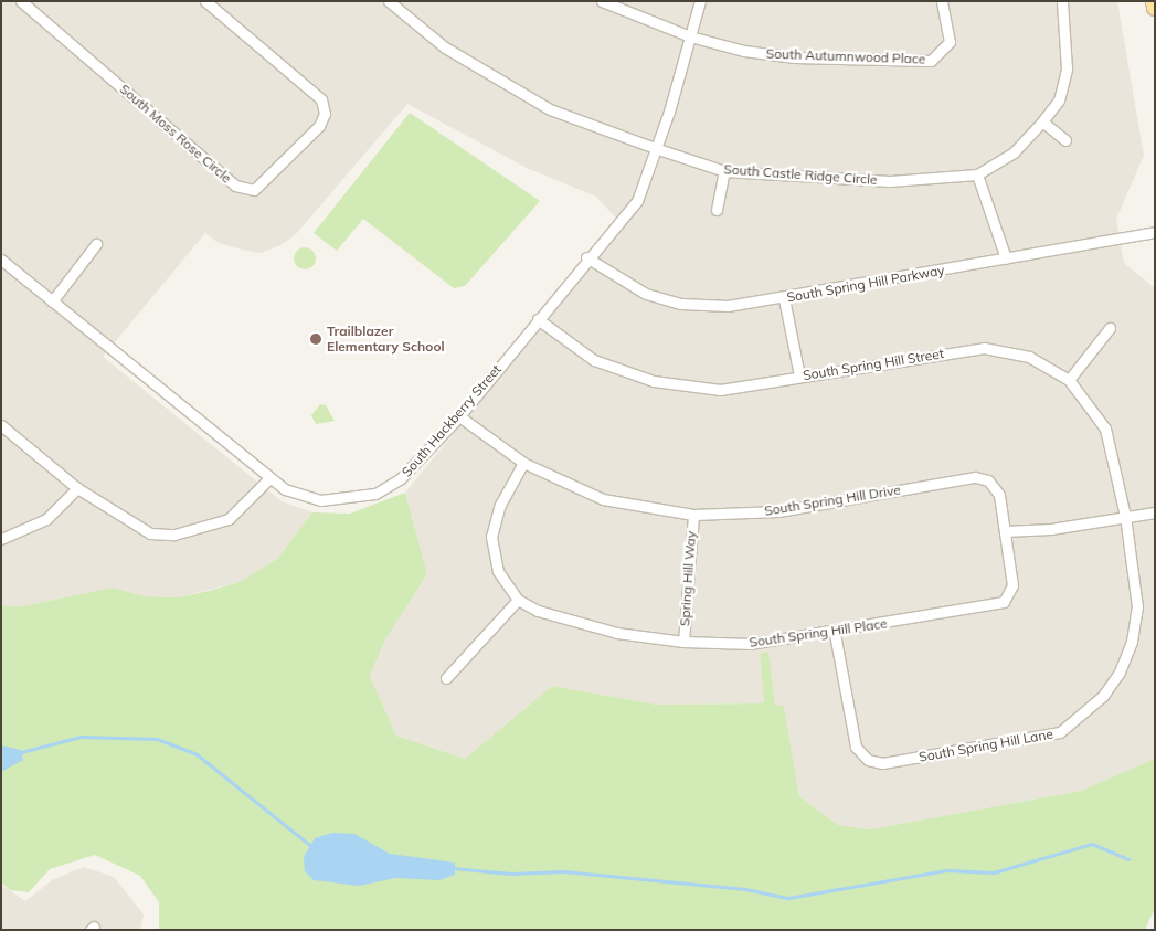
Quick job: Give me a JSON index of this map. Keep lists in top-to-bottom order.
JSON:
{
  "streets": {
    "street": [
      "South Autumnwood Place",
      "South Moss Rose Circle",
      "South Castle Ridge Circle",
      "South Spring Hill Parkway",
      "South Spring Hill Street",
      "South Hackberry Street",
      "South Spring Hill Drive",
      "Spring Hill Way",
      "South Spring Hill Place",
      "South Spring Hill Lane"
    ]
  },
  "crossings": [
    ["South Autumnwood Place", "South Hackberry Street"],
    ["South Castle Ridge Circle", "South Hackberry Street"],
    ["South Spring Hill Parkway", "South Hackberry Street"],
    ["South Spring Hill Street", "South Hackberry Street"],
    ["South Spring Hill Street", "South Spring Hill Lane"],
    ["South Hackberry Street", "South Spring Hill Drive"],
    ["South Spring Hill Drive", "Spring Hill Way"],
    ["South Spring Hill Drive", "South Spring Hill Place"],
    ["Spring Hill Way", "South Spring Hill Place"],
    ["South Spring Hill Place", "South Spring Hill Lane"]
  ],
  "places": ["Trailblazer Elementary School"]
}
